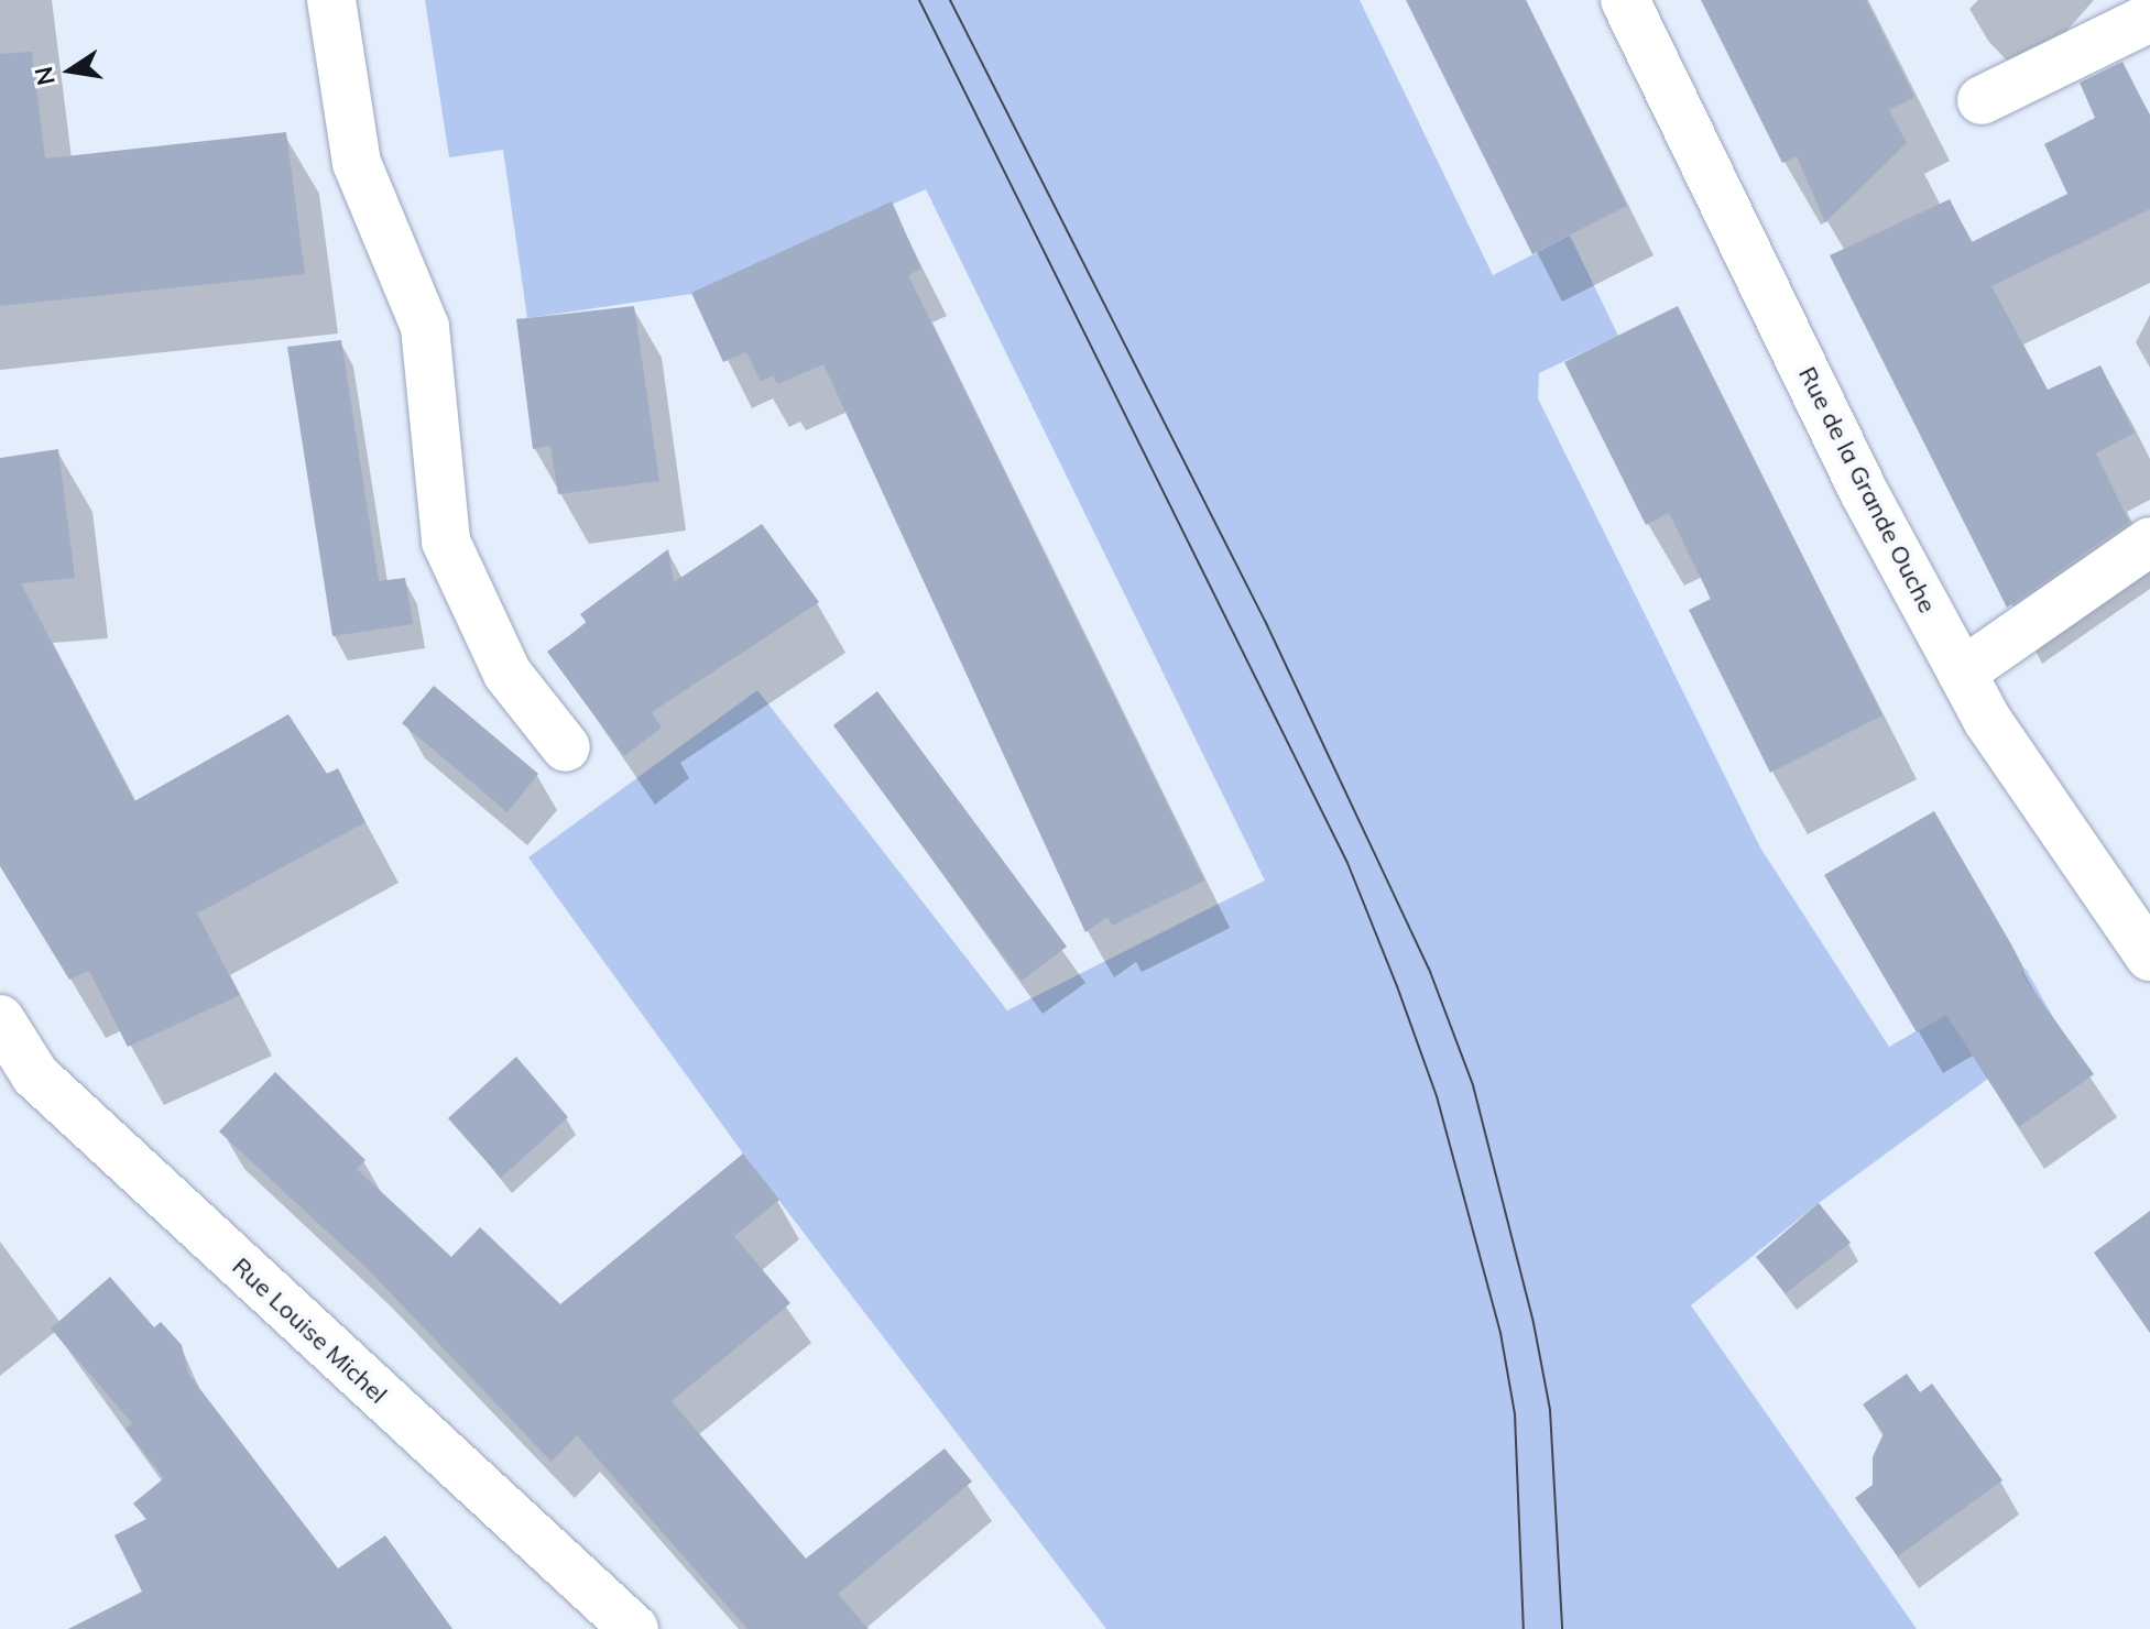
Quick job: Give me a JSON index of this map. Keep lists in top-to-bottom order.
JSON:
{
  "streets": {
    "street": ["Rue de la Grande Ouche", "Rue Louise Michel"]
  },
  "north": "left"
}
